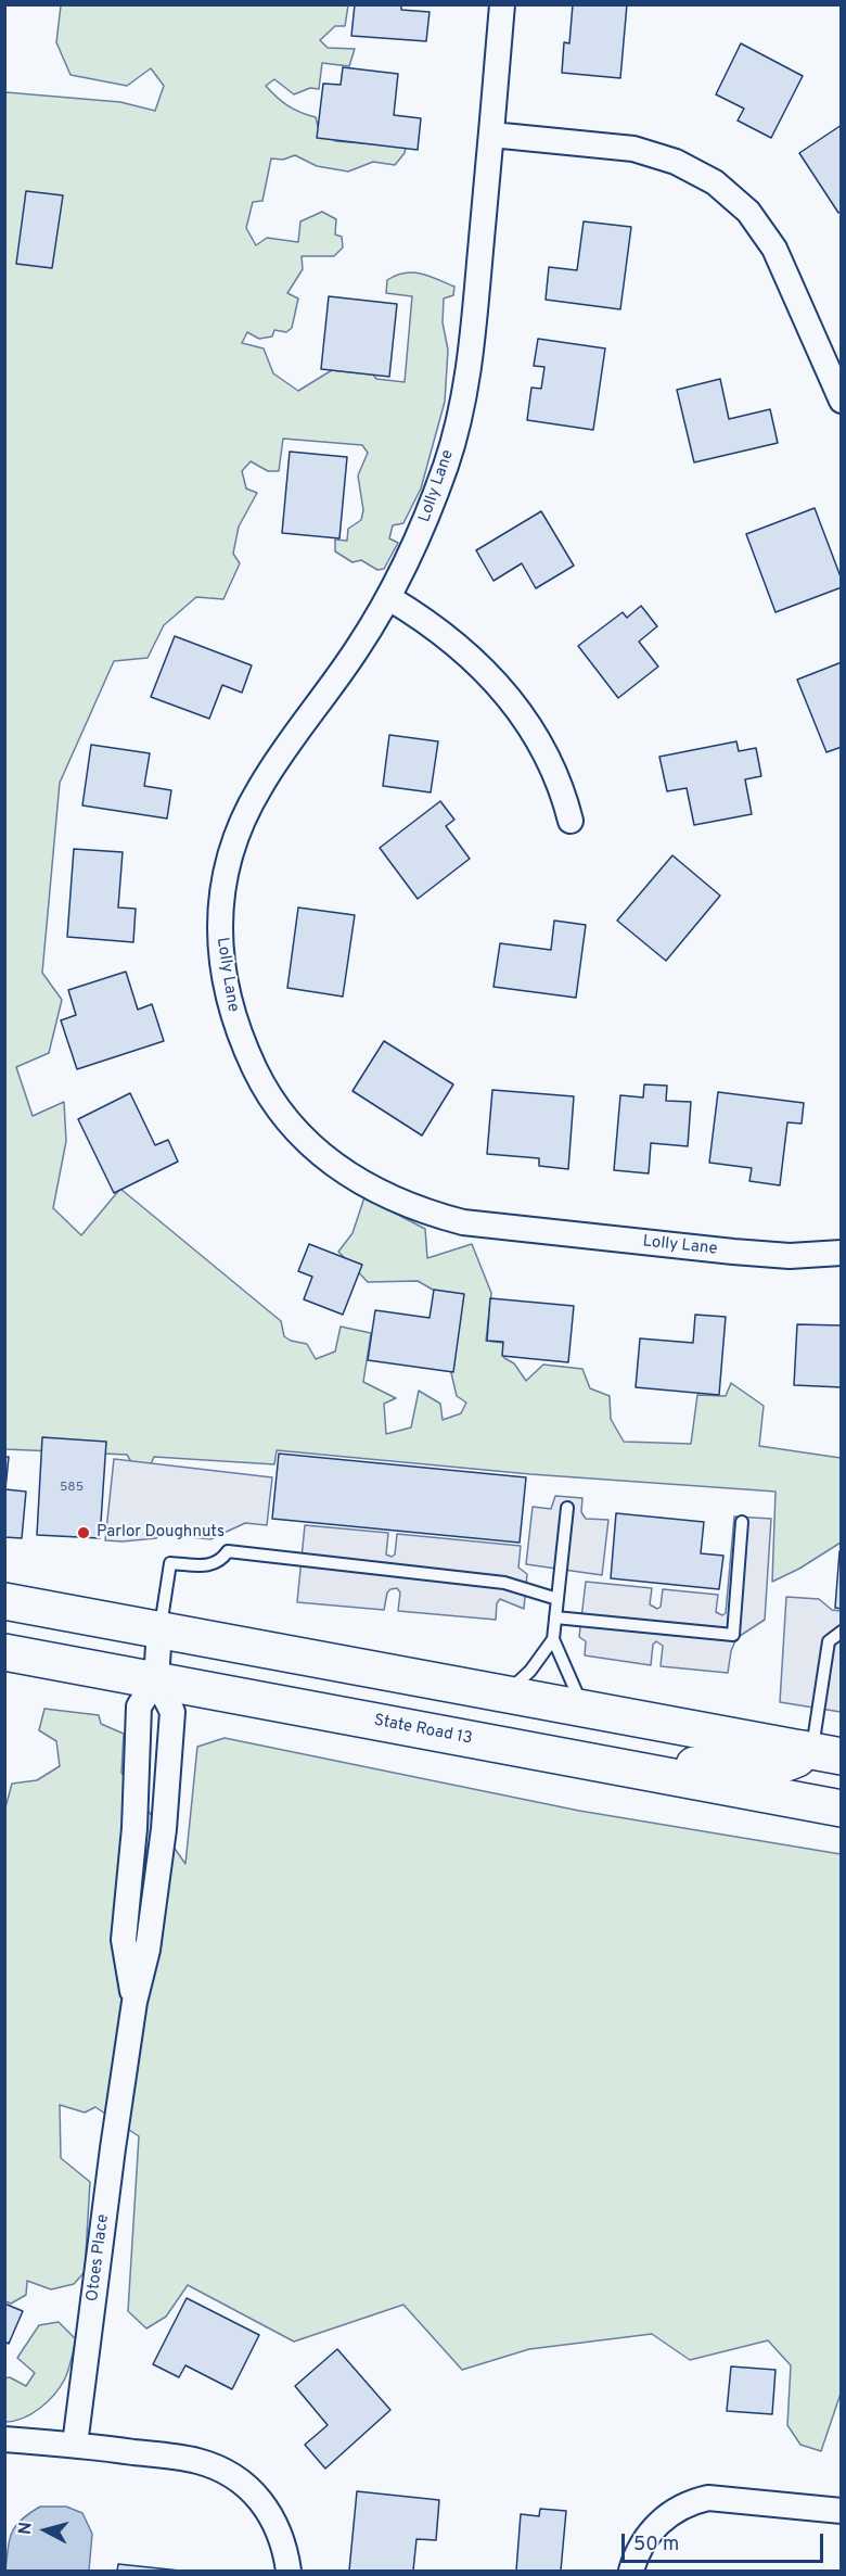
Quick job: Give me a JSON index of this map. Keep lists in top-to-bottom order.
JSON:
{
  "streets": {
    "main road": ["State Road 13"],
    "street": ["Lolly Lane", "Otoes Place"]
  },
  "crossings": [
    ["State Road 13", "Otoes Place"]
  ],
  "places": ["Parlor Doughnuts"],
  "house_numbers": ["585"],
  "scale_bar": "50 m",
  "north": "left"
}
